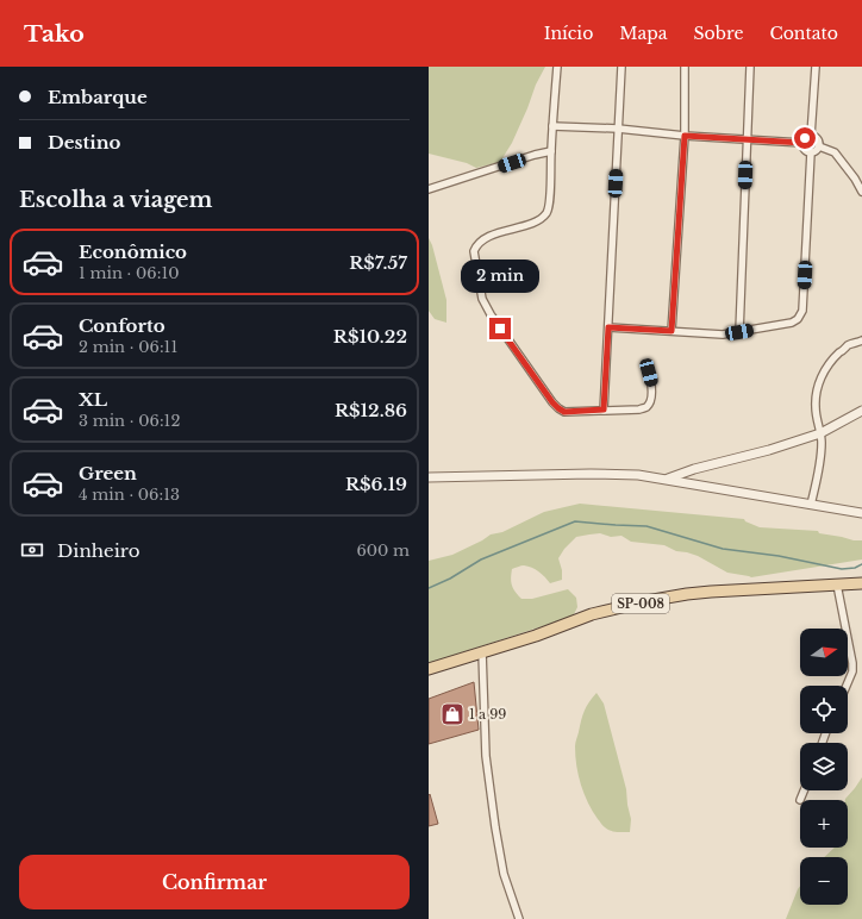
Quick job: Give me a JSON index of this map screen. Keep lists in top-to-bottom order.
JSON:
{
  "streets": {
    "main road": ["SP-008"]
  },
  "places": {
    "shop": ["1 a 99"]
  },
  "north": "right",
  "page": {
    "header": "Tako",
    "nav": [
      "Início",
      "Mapa",
      "Sobre",
      "Contato"
    ],
    "banner": ["Embarque", "Destino"],
    "heading": "Escolha a viagem",
    "list": [
      {
        "name": "Econômico",
        "note": "1 min · 06:10",
        "value": "R$7.57"
      },
      {
        "name": "Conforto",
        "note": "2 min · 06:11",
        "value": "R$10.22"
      },
      {
        "name": "XL",
        "note": "3 min · 06:12",
        "value": "R$12.86"
      },
      {
        "name": "Green",
        "note": "4 min · 06:13",
        "value": "R$6.19"
      }
    ],
    "bubble": "2 min",
    "pay": ["Dinheiro", "600 m"],
    "map_buttons": ["+", "−"],
    "buttons": "Confirmar"
  }
}
